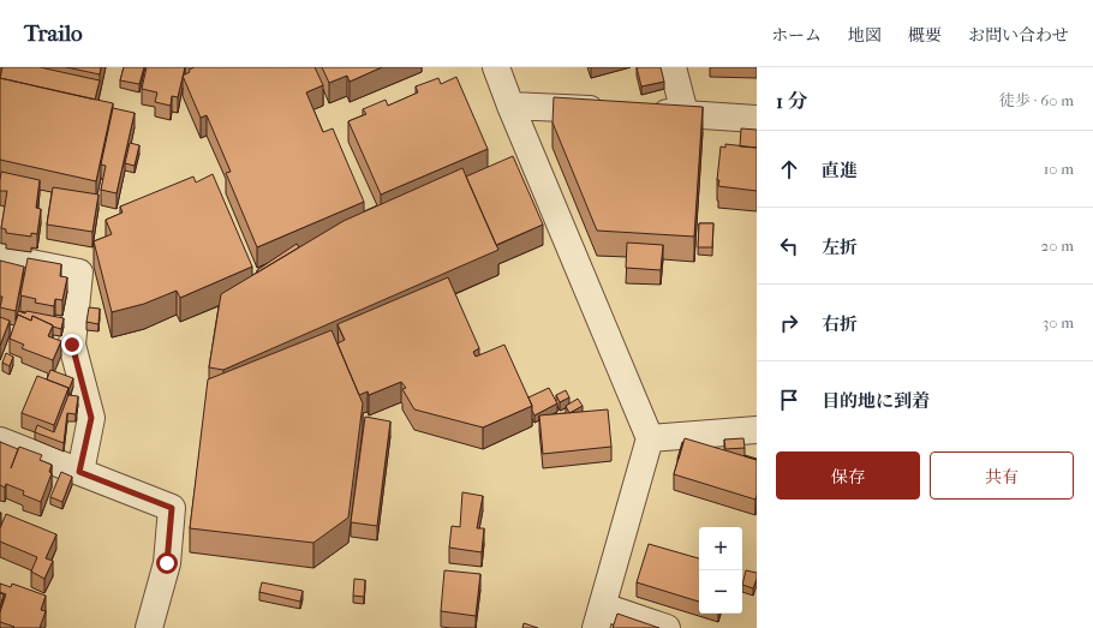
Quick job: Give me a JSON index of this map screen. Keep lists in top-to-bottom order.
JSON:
{
  "page": {
    "header": "Trailo",
    "nav": [
      "ホーム",
      "地図",
      "概要",
      "お問い合わせ"
    ],
    "heading": ["1 分", "徒歩 · 60 m"],
    "list": [
      ["直進", "10 m"],
      ["左折", "20 m"],
      ["右折", "30 m"],
      "目的地に到着"
    ],
    "buttons": ["保存", "共有"],
    "map_buttons": ["+", "−"]
  }
}
